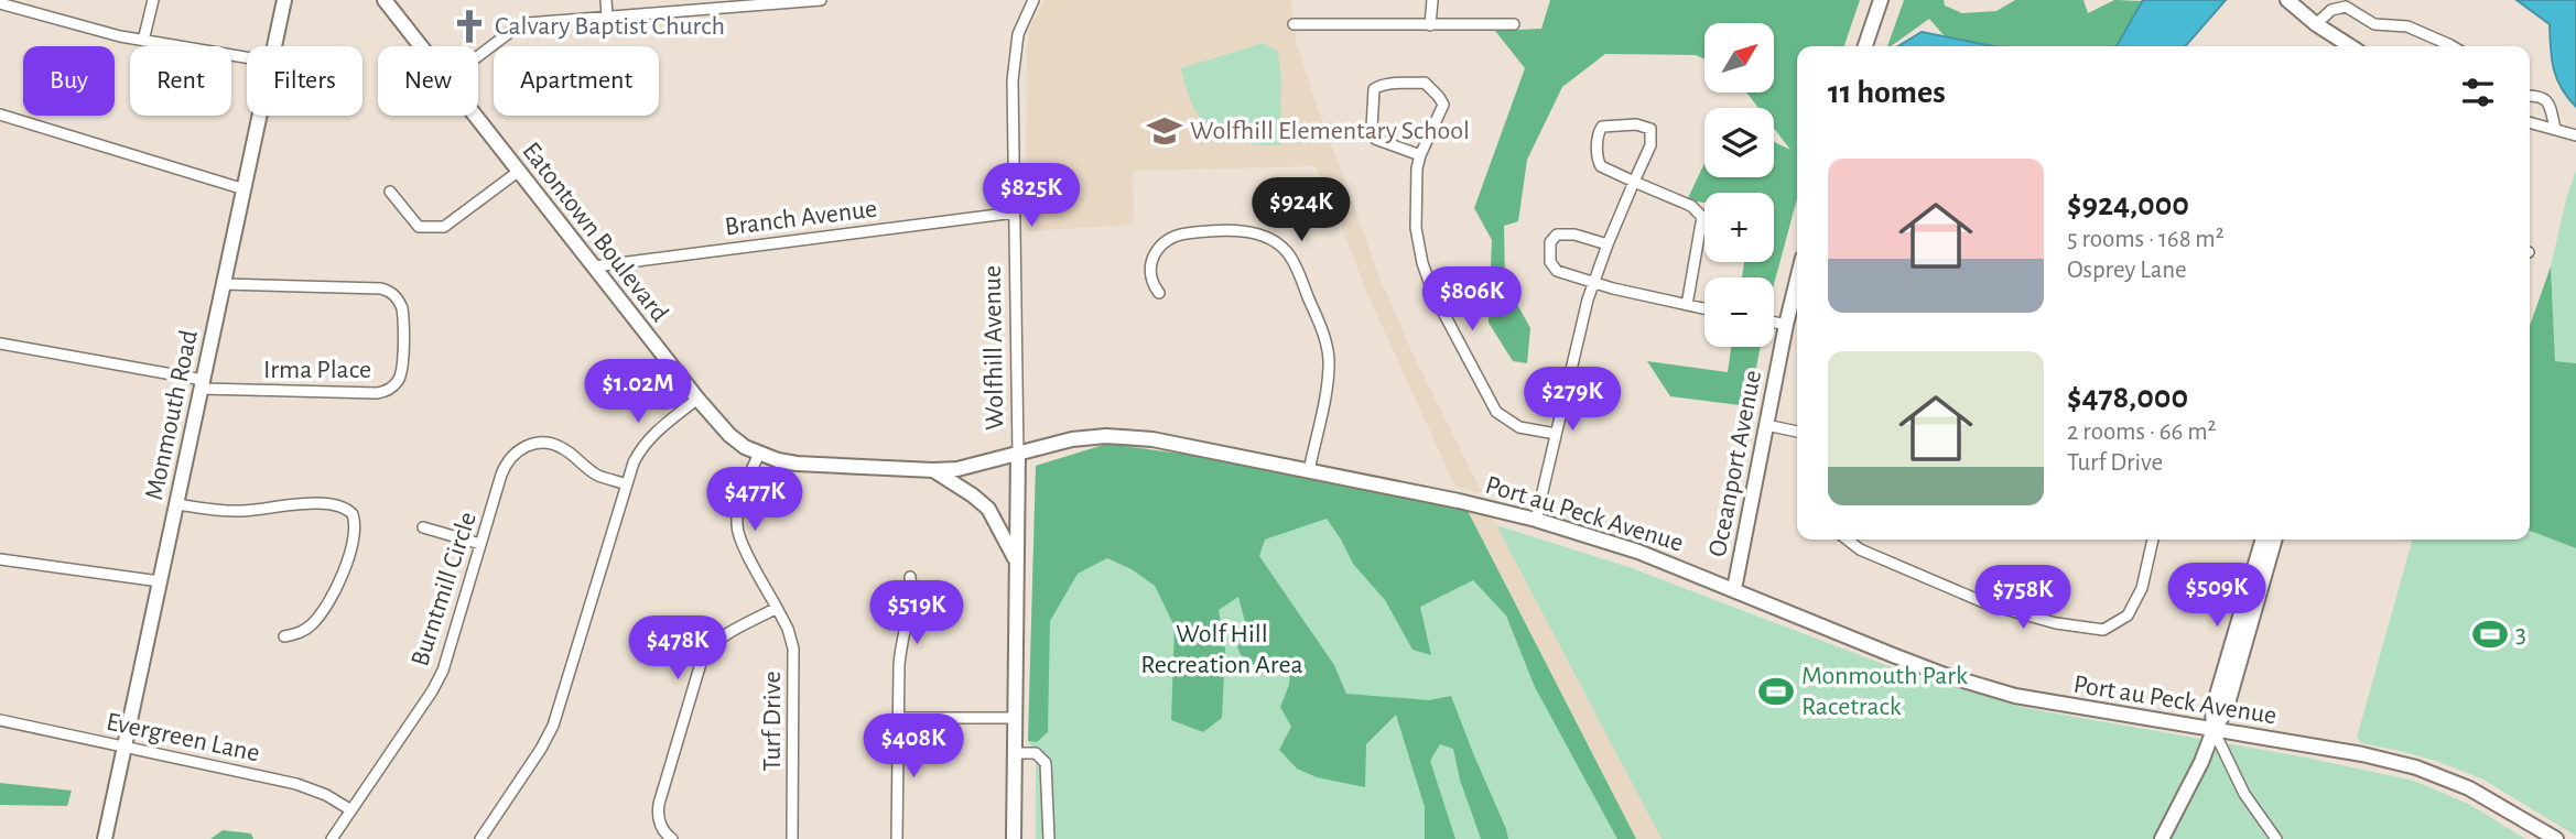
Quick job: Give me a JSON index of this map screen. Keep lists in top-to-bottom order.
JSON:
{
  "streets": {
    "street": [
      "Branch Avenue",
      "Eatontown Boulevard",
      "Wolfhill Avenue",
      "Irma Place",
      "Monmouth Road",
      "Oceanport Avenue",
      "Port au Peck Avenue",
      "Burntmill Circle",
      "Turf Drive",
      "Evergreen Lane"
    ]
  },
  "crossings": [
    ["Branch Avenue", "Eatontown Boulevard"],
    ["Branch Avenue", "Wolfhill Avenue"],
    ["Eatontown Boulevard", "Port au Peck Avenue"],
    ["Eatontown Boulevard", "Turf Drive"],
    ["Wolfhill Avenue", "Port au Peck Avenue"],
    ["Irma Place", "Monmouth Road"],
    ["Monmouth Road", "Evergreen Lane"],
    ["Oceanport Avenue", "Port au Peck Avenue"],
    ["Burntmill Circle", "Evergreen Lane"]
  ],
  "parks": ["Wolf Hill Recreation Area"],
  "places": {
    "church": ["Calvary Baptist Church"],
    "school or university": ["Wolfhill Elementary School"],
    "sports": ["3", "Monmouth Park Racetrack"]
  },
  "north": "top right",
  "page": {
    "map_buttons": ["+", "−"],
    "chip": [
      "Buy",
      "Rent",
      "Filters",
      "New",
      "Apartment"
    ],
    "heading": "11 homes",
    "list": [
      {
        "name": "$924,000",
        "note": "5 rooms · 168 m² · Osprey Lane"
      },
      {
        "name": "$478,000",
        "note": "2 rooms · 66 m² · Turf Drive"
      }
    ],
    "price": [
      "$825K",
      "$924K",
      "$806K",
      "$1.02M",
      "$279K",
      "$477K",
      "$509K",
      "$758K",
      "$519K",
      "$478K",
      "$408K"
    ]
  }
}
